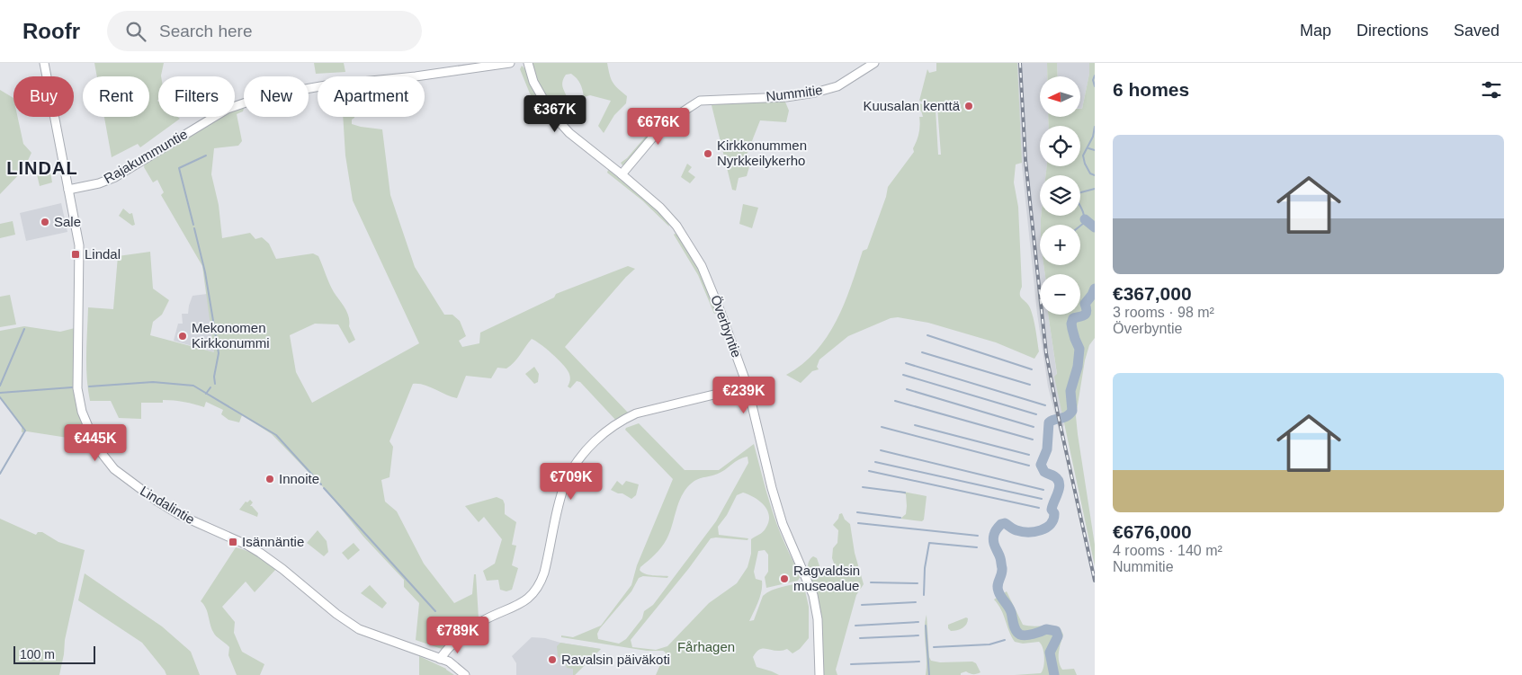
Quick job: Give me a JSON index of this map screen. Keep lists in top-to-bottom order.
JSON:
{
  "streets": {
    "street": [
      "Nummitie",
      "Rajakummuntie",
      "Överbyntie",
      "Lindalintie"
    ]
  },
  "crossings": [
    ["Nummitie", "Överbyntie"],
    ["Rajakummuntie", "Lindalintie"]
  ],
  "districts": ["LINDAL"],
  "parks": ["Fårhagen"],
  "places": {
    "other": [
      "Kuusalan kenttä",
      "Kirkkonummen Nyrkkeilykerho",
      "Sale",
      "Mekonomen Kirkkonummi",
      "Innoite",
      "Ragvaldsin museoalue",
      "Ravalsin päiväkoti"
    ],
    "transit": ["Lindal", "Isännäntie"]
  },
  "scale_bar": "100 m",
  "north": "left",
  "page": {
    "header": "Roofr",
    "search": "Search here",
    "nav": ["Map", "Directions", "Saved"],
    "heading": "6 homes",
    "map_buttons": ["+", "−"],
    "chip": [
      "Buy",
      "Rent",
      "Filters",
      "New",
      "Apartment"
    ],
    "price": [
      "€367K",
      "€676K",
      "€239K",
      "€445K",
      "€709K",
      "€789K"
    ],
    "list": [
      {
        "name": "€367,000",
        "note": "3 rooms · 98 m² · Överbyntie"
      },
      {
        "name": "€676,000",
        "note": "4 rooms · 140 m² · Nummitie"
      }
    ],
    "scale": "100 m"
  }
}
